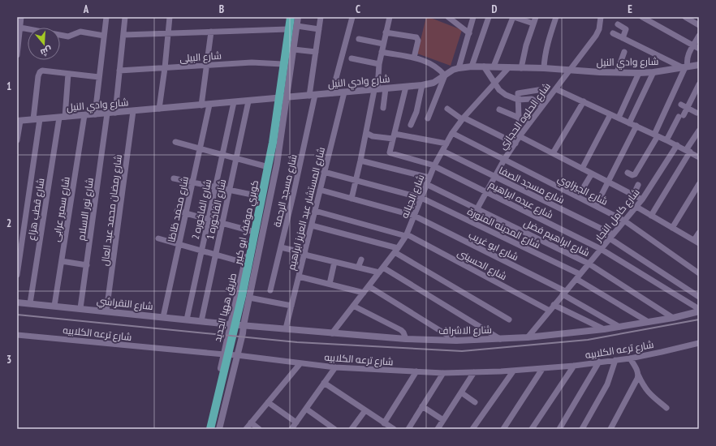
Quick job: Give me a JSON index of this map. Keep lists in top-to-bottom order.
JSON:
{
  "streets": {
    "main road": ["كوبري موقف ابو كبير"],
    "street": [
      "شارع البيلى",
      "شارع وادي النيل",
      "شارع الحلوه الحجازي",
      "شارع مسجد الصفا",
      "شارع الجيزاوي",
      "شارع مسجد الرحمة",
      "شارع الجبانه",
      "شارع عبده ابراهيم",
      "شارع المستشار عبد العزيز ابراهيم",
      "شارع قطب هزاع",
      "شارع سمير عرابى",
      "شارع نور الاسلام",
      "شارع محمد ظاظا",
      "شارع الفاخوره 2",
      "شارع الفاخوره 1",
      "شارع رمضان محمد عبد العال",
      "شارع كامل النجار",
      "شارع المدينه المنورة",
      "شارع ابراهيم فضل",
      "شارع ابو غريب",
      "شارع الحسينى",
      "شارع النقراشي",
      "طريق ههيا الجديد",
      "شارع الاشراف",
      "شارع ترعه الكلابيه"
    ]
  },
  "crossings": [
    ["شارع البيلى", "طريق ههيا الجديد"],
    ["شارع وادي النيل", "شارع الحلوه الحجازي"],
    ["شارع وادي النيل", "شارع مسجد الرحمة"],
    ["شارع وادي النيل", "شارع الجبانه"],
    ["شارع وادي النيل", "شارع المستشار عبد العزيز ابراهيم"],
    ["شارع وادي النيل", "شارع قطب هزاع"],
    ["شارع وادي النيل", "شارع سمير عرابى"],
    ["شارع وادي النيل", "شارع نور الاسلام"],
    ["شارع وادي النيل", "شارع محمد ظاظا"],
    ["شارع وادي النيل", "شارع الفاخوره 2"],
    ["شارع وادي النيل", "شارع الفاخوره 1"],
    ["شارع وادي النيل", "شارع رمضان محمد عبد العال"],
    ["شارع وادي النيل", "طريق ههيا الجديد"],
    ["شارع الحلوه الحجازي", "شارع مسجد الصفا"],
    ["شارع الحلوه الحجازي", "شارع الجيزاوي"],
    ["شارع الحلوه الحجازي", "شارع عبده ابراهيم"],
    ["شارع الحلوه الحجازي", "شارع ابراهيم فضل"],
    ["شارع مسجد الصفا", "شارع الجبانه"],
    ["شارع مسجد الصفا", "شارع كامل النجار"],
    ["شارع الجيزاوي", "شارع الجبانه"],
    ["شارع الجيزاوي", "شارع كامل النجار"],
    ["شارع الجبانه", "شارع عبده ابراهيم"],
    ["شارع الجبانه", "شارع المدينه المنورة"],
    ["شارع الجبانه", "شارع ابراهيم فضل"],
    ["شارع الجبانه", "شارع ابو غريب"],
    ["شارع الجبانه", "شارع الحسينى"],
    ["شارع الجبانه", "شارع الاشراف"],
    ["شارع عبده ابراهيم", "شارع كامل النجار"],
    ["شارع عبده ابراهيم", "شارع الاشراف"],
    ["شارع المستشار عبد العزيز ابراهيم", "شارع المدينه المنورة"],
    ["شارع المستشار عبد العزيز ابراهيم", "شارع ابو غريب"],
    ["شارع المستشار عبد العزيز ابراهيم", "شارع الحسينى"],
    ["شارع المستشار عبد العزيز ابراهيم", "شارع الاشراف"],
    ["شارع قطب هزاع", "شارع النقراشي"],
    ["شارع سمير عرابى", "شارع النقراشي"],
    ["شارع نور الاسلام", "شارع النقراشي"],
    ["شارع محمد ظاظا", "شارع النقراشي"],
    ["شارع الفاخوره 2", "شارع النقراشي"],
    ["شارع الفاخوره 1", "شارع النقراشي"],
    ["شارع رمضان محمد عبد العال", "شارع النقراشي"],
    ["شارع كامل النجار", "شارع المدينه المنورة"],
    ["شارع كامل النجار", "شارع ابراهيم فضل"],
    ["شارع كامل النجار", "شارع ابو غريب"],
    ["شارع كامل النجار", "شارع الحسينى"],
    ["شارع كامل النجار", "شارع الاشراف"],
    ["كوبري موقف ابو كبير", "طريق ههيا الجديد"],
    ["شارع المدينه المنورة", "شارع الاشراف"],
    ["شارع ابراهيم فضل", "شارع الاشراف"],
    ["شارع ابو غريب", "شارع الاشراف"],
    ["شارع النقراشي", "طريق ههيا الجديد"],
    ["شارع النقراشي", "شارع الاشراف"],
    ["طريق ههيا الجديد", "شارع الاشراف"],
    ["طريق ههيا الجديد", "شارع ترعه الكلابيه"]
  ],
  "north": "bottom",
  "grid": {
    "columns": [
      "A",
      "B",
      "C",
      "D",
      "E"
    ],
    "rows": ["1", "2", "3"]
  }
}
